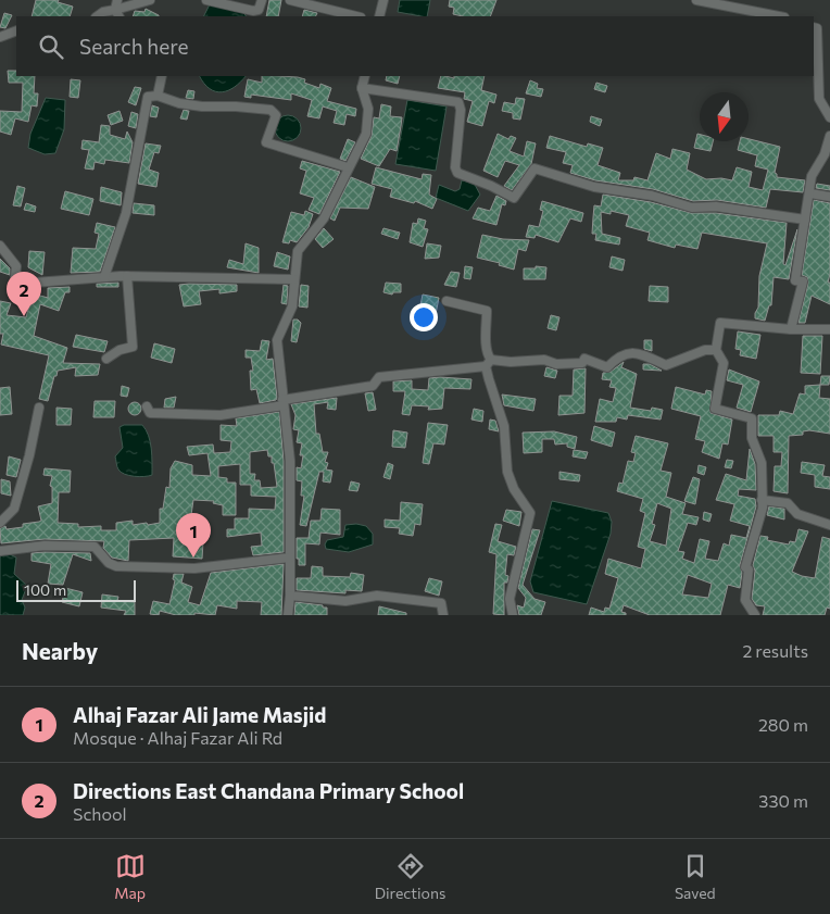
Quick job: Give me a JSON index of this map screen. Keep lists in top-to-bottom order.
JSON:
{
  "scale_bar": "100 m",
  "north": "bottom",
  "page": {
    "search": "Search here",
    "pins": ["2", "1"],
    "scale": "100 m",
    "heading": ["Nearby", "2 results"],
    "list": [
      {
        "mark": "1",
        "name": "Alhaj Fazar Ali Jame Masjid",
        "note": "Mosque · Alhaj Fazar Ali Rd",
        "value": "280 m"
      },
      {
        "mark": "2",
        "name": "Directions East Chandana Primary School",
        "note": "School",
        "value": "330 m"
      }
    ],
    "nav": ["Map", "Directions", "Saved"]
  }
}
